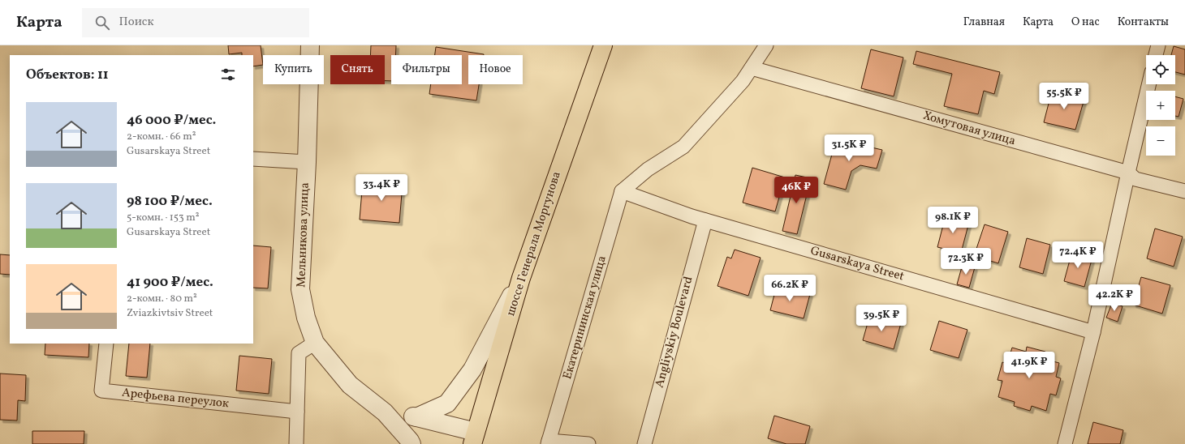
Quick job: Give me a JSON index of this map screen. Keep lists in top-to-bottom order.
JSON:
{
  "streets": {
    "main road": ["шоссе Генерала Моргунова"],
    "street": [
      "Хомутовая улица",
      "Мельникова улица",
      "Gusarskaya Street",
      "Екатерининская улица",
      "Angliyskiy Boulevard",
      "Арефьева переулок"
    ]
  },
  "crossings": [
    ["Gusarskaya Street", "Екатерининская улица"],
    ["Gusarskaya Street", "Angliyskiy Boulevard"]
  ],
  "page": {
    "header": "Карта",
    "search": "Поиск",
    "nav": [
      "Главная",
      "Карта",
      "О нас",
      "Контакты"
    ],
    "map_buttons": ["+", "−"],
    "chip": [
      "Купить",
      "Снять",
      "Фильтры",
      "Новое"
    ],
    "heading": "Объектов: 11",
    "price": [
      "55.5K ₽",
      "31.5K ₽",
      "33.4K ₽",
      "46K ₽",
      "98.1K ₽",
      "72.4K ₽",
      "72.3K ₽",
      "66.2K ₽",
      "42.2K ₽",
      "39.5K ₽",
      "41.9K ₽"
    ],
    "list": [
      {
        "name": "46 000 ₽/мес.",
        "note": "2-комн. · 66 m² · Gusarskaya Street"
      },
      {
        "name": "98 100 ₽/мес.",
        "note": "5-комн. · 153 m² · Gusarskaya Street"
      },
      {
        "name": "41 900 ₽/мес.",
        "note": "2-комн. · 80 m² · Zviazkivtsiv Street"
      }
    ]
  }
}
